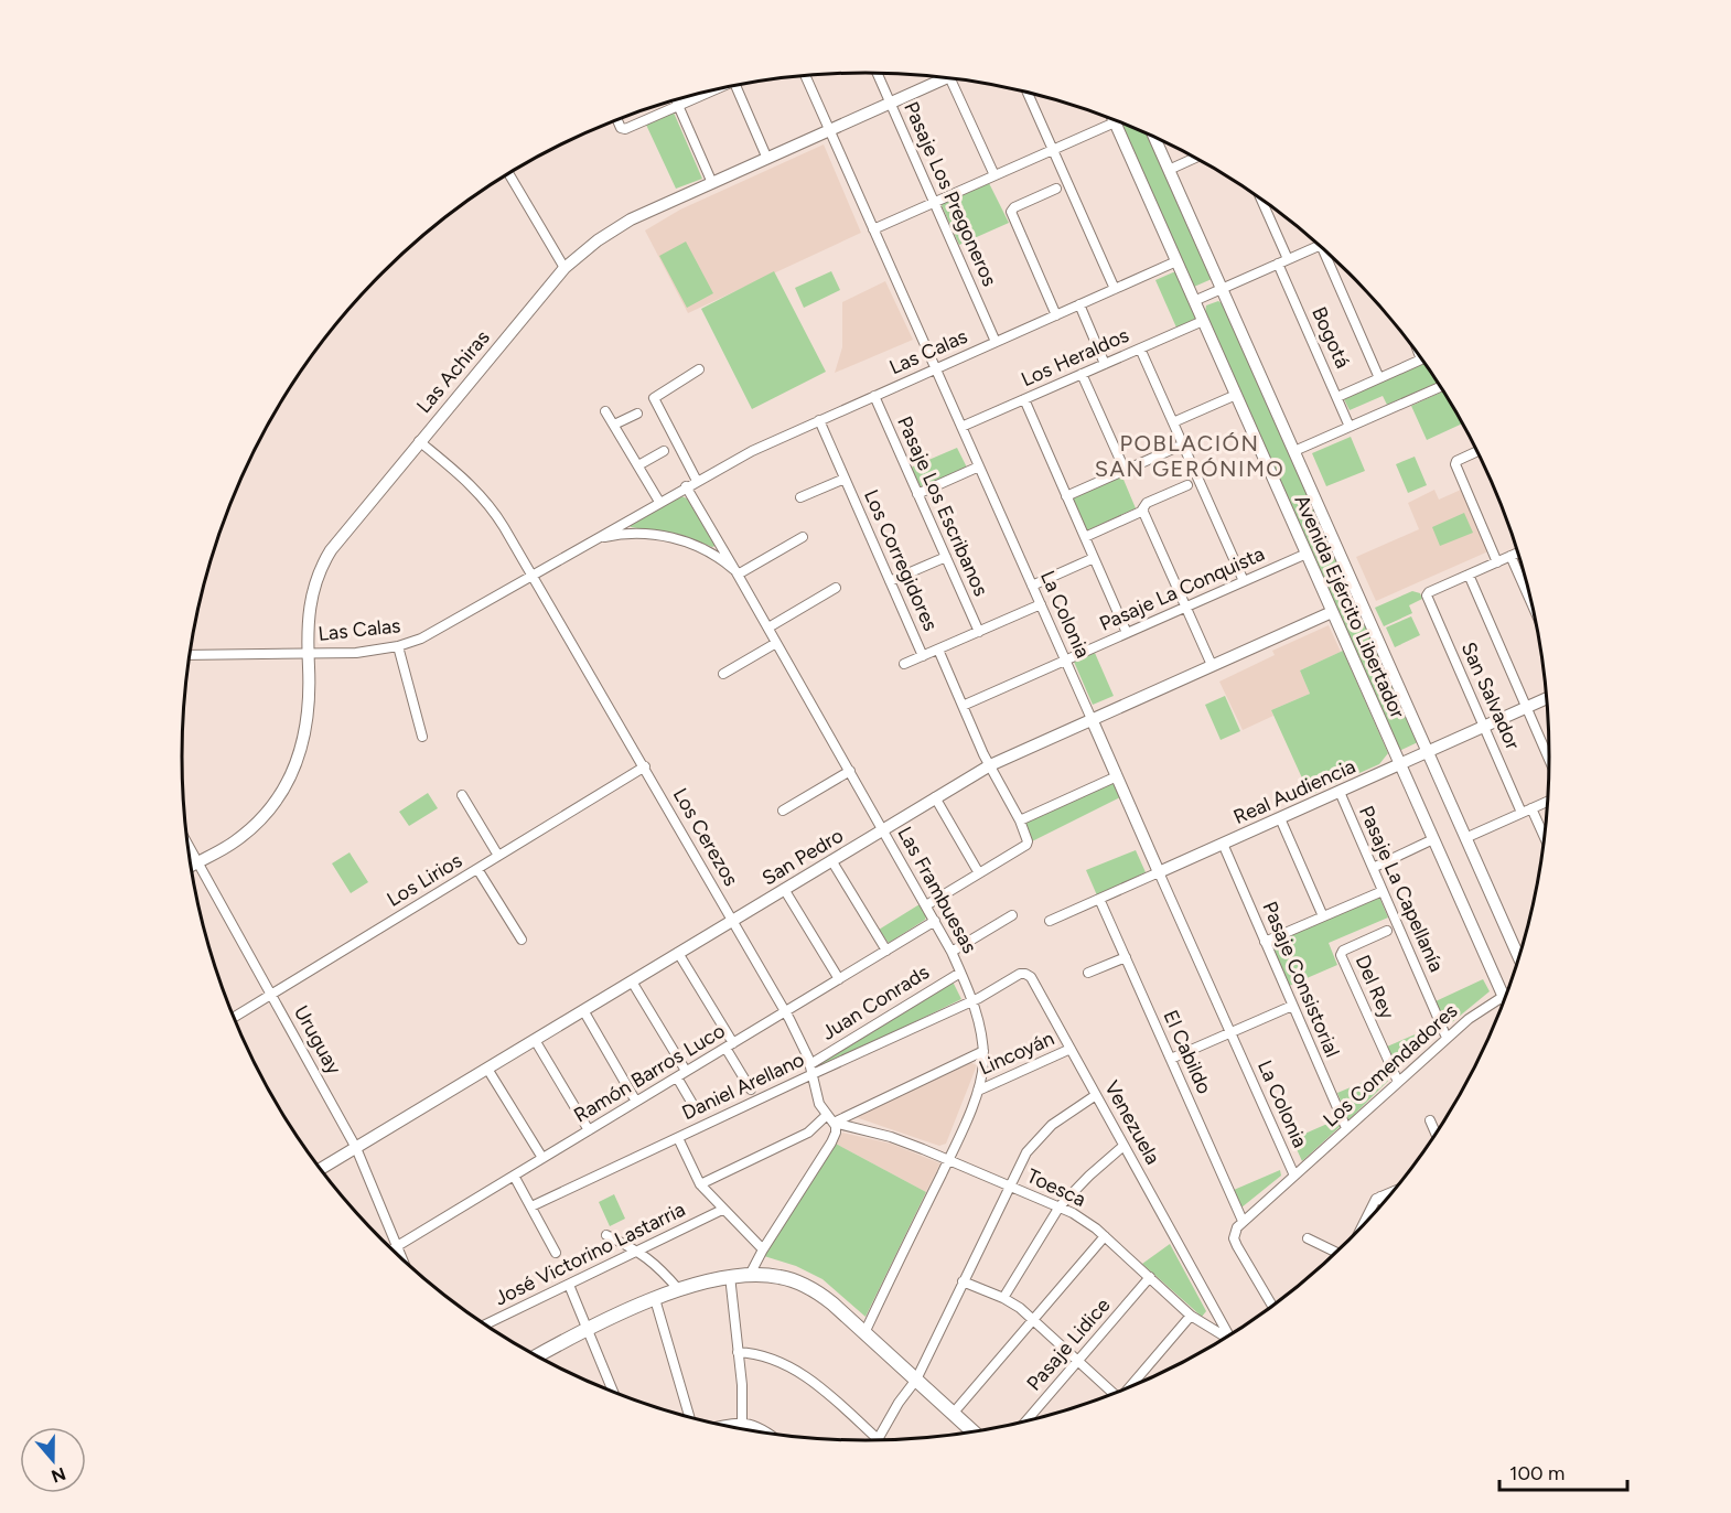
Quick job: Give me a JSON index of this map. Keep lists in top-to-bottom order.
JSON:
{
  "streets": {
    "street": [
      "Pasaje Los Pregoneros",
      "Bogotá",
      "Las Calas",
      "Los Heraldos",
      "Las Achiras",
      "Pasaje Los Escribanos",
      "Los Corregidores",
      "Pasaje La Conquista",
      "Avenida Ejército Libertador",
      "La Colonia",
      "San Salvador",
      "Real Audiencia",
      "Los Cerezos",
      "San Pedro",
      "Los Lirios",
      "Pasaje La Capellanía",
      "Las Frambuesas",
      "Pasaje Consistorial",
      "Del Rey",
      "Juan Conrads",
      "Uruguay",
      "El Cabildo",
      "Lincoyán",
      "Los Comendadores",
      "Ramón Barros Luco",
      "Daniel Arellano",
      "Venezuela",
      "Toesca",
      "José Victorino Lastarria",
      "Pasaje Lidice"
    ]
  },
  "crossings": [
    ["Pasaje Los Pregoneros", "Las Calas"],
    ["Pasaje Los Pregoneros", "Las Achiras"],
    ["Las Calas", "Las Achiras"],
    ["Las Calas", "Pasaje Los Escribanos"],
    ["Las Calas", "Los Corregidores"],
    ["Las Calas", "Avenida Ejército Libertador"],
    ["Las Calas", "La Colonia"],
    ["Las Calas", "Los Cerezos"],
    ["Las Calas", "Las Frambuesas"],
    ["Los Heraldos", "Avenida Ejército Libertador"],
    ["Los Heraldos", "La Colonia"],
    ["Las Achiras", "La Colonia"],
    ["Las Achiras", "Los Cerezos"],
    ["Las Achiras", "Uruguay"],
    ["Los Corregidores", "Pasaje La Conquista"],
    ["Los Corregidores", "San Pedro"],
    ["Pasaje La Conquista", "Avenida Ejército Libertador"],
    ["Pasaje La Conquista", "La Colonia"],
    ["Avenida Ejército Libertador", "Real Audiencia"],
    ["Avenida Ejército Libertador", "San Pedro"],
    ["Avenida Ejército Libertador", "Los Comendadores"],
    ["La Colonia", "Real Audiencia"],
    ["La Colonia", "San Pedro"],
    ["La Colonia", "Los Comendadores"],
    ["San Salvador", "Real Audiencia"],
    ["Real Audiencia", "Pasaje La Capellanía"],
    ["Real Audiencia", "Pasaje Consistorial"],
    ["Real Audiencia", "El Cabildo"],
    ["Los Cerezos", "San Pedro"],
    ["Los Cerezos", "Los Lirios"],
    ["Los Cerezos", "Juan Conrads"],
    ["Los Cerezos", "Ramón Barros Luco"],
    ["Los Cerezos", "Daniel Arellano"],
    ["Los Cerezos", "Toesca"],
    ["San Pedro", "Las Frambuesas"],
    ["San Pedro", "Uruguay"],
    ["Los Lirios", "Uruguay"],
    ["Pasaje La Capellanía", "Los Comendadores"],
    ["Las Frambuesas", "Juan Conrads"],
    ["Las Frambuesas", "Lincoyán"],
    ["Las Frambuesas", "Ramón Barros Luco"],
    ["Las Frambuesas", "Daniel Arellano"],
    ["Las Frambuesas", "Venezuela"],
    ["Las Frambuesas", "Toesca"],
    ["Pasaje Consistorial", "Los Comendadores"],
    ["Del Rey", "Los Comendadores"],
    ["Juan Conrads", "Daniel Arellano"],
    ["Uruguay", "Ramón Barros Luco"],
    ["El Cabildo", "Los Comendadores"],
    ["Lincoyán", "Venezuela"],
    ["Daniel Arellano", "Venezuela"],
    ["Toesca", "Pasaje Lidice"]
  ],
  "districts": ["POBLACIÓN SAN GERÓNIMO"],
  "scale_bar": "100 m",
  "north": "bottom"
}
